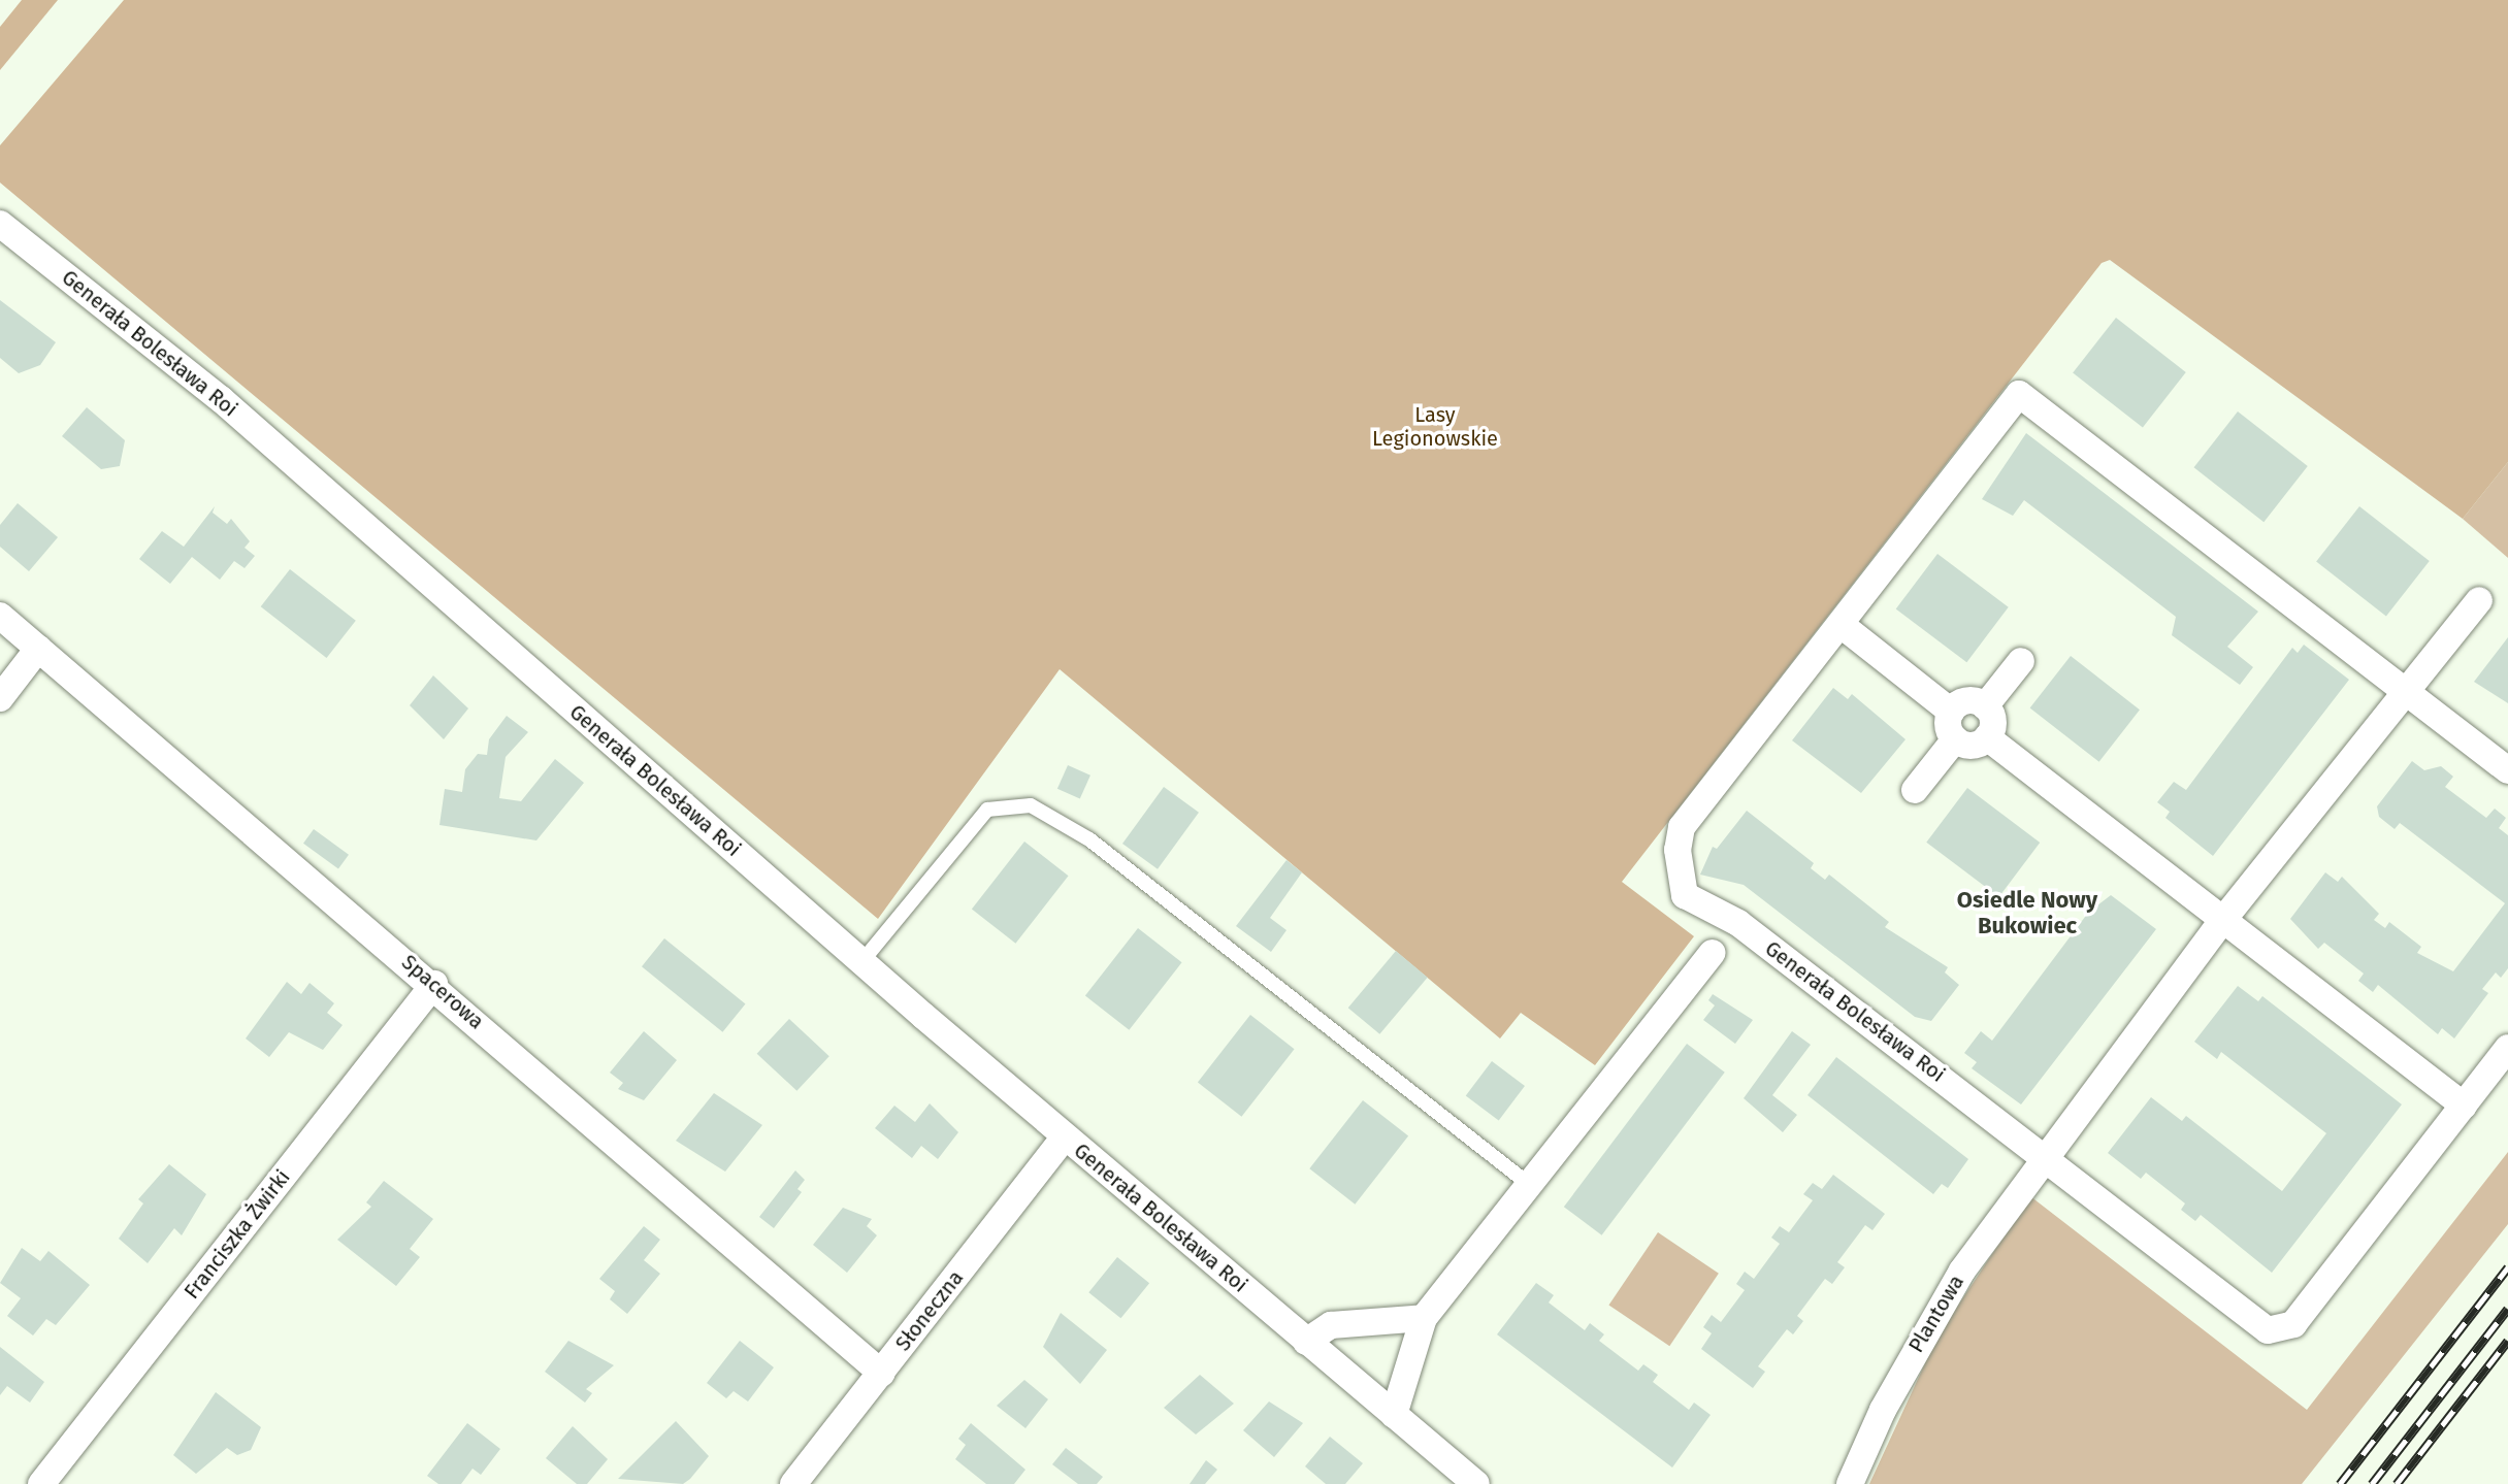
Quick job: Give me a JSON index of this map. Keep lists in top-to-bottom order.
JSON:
{
  "streets": {
    "street": [
      "Generała Bolesława Roi",
      "Spacerowa",
      "Franciszka Żwirki",
      "Słoneczna",
      "Plantowa"
    ]
  },
  "crossings": [
    ["Generała Bolesława Roi", "Słoneczna"],
    ["Generała Bolesława Roi", "Plantowa"],
    ["Spacerowa", "Franciszka Żwirki"],
    ["Spacerowa", "Słoneczna"]
  ],
  "districts": ["Osiedle Nowy Bukowiec"],
  "parks": ["Lasy Legionowskie"]
}
